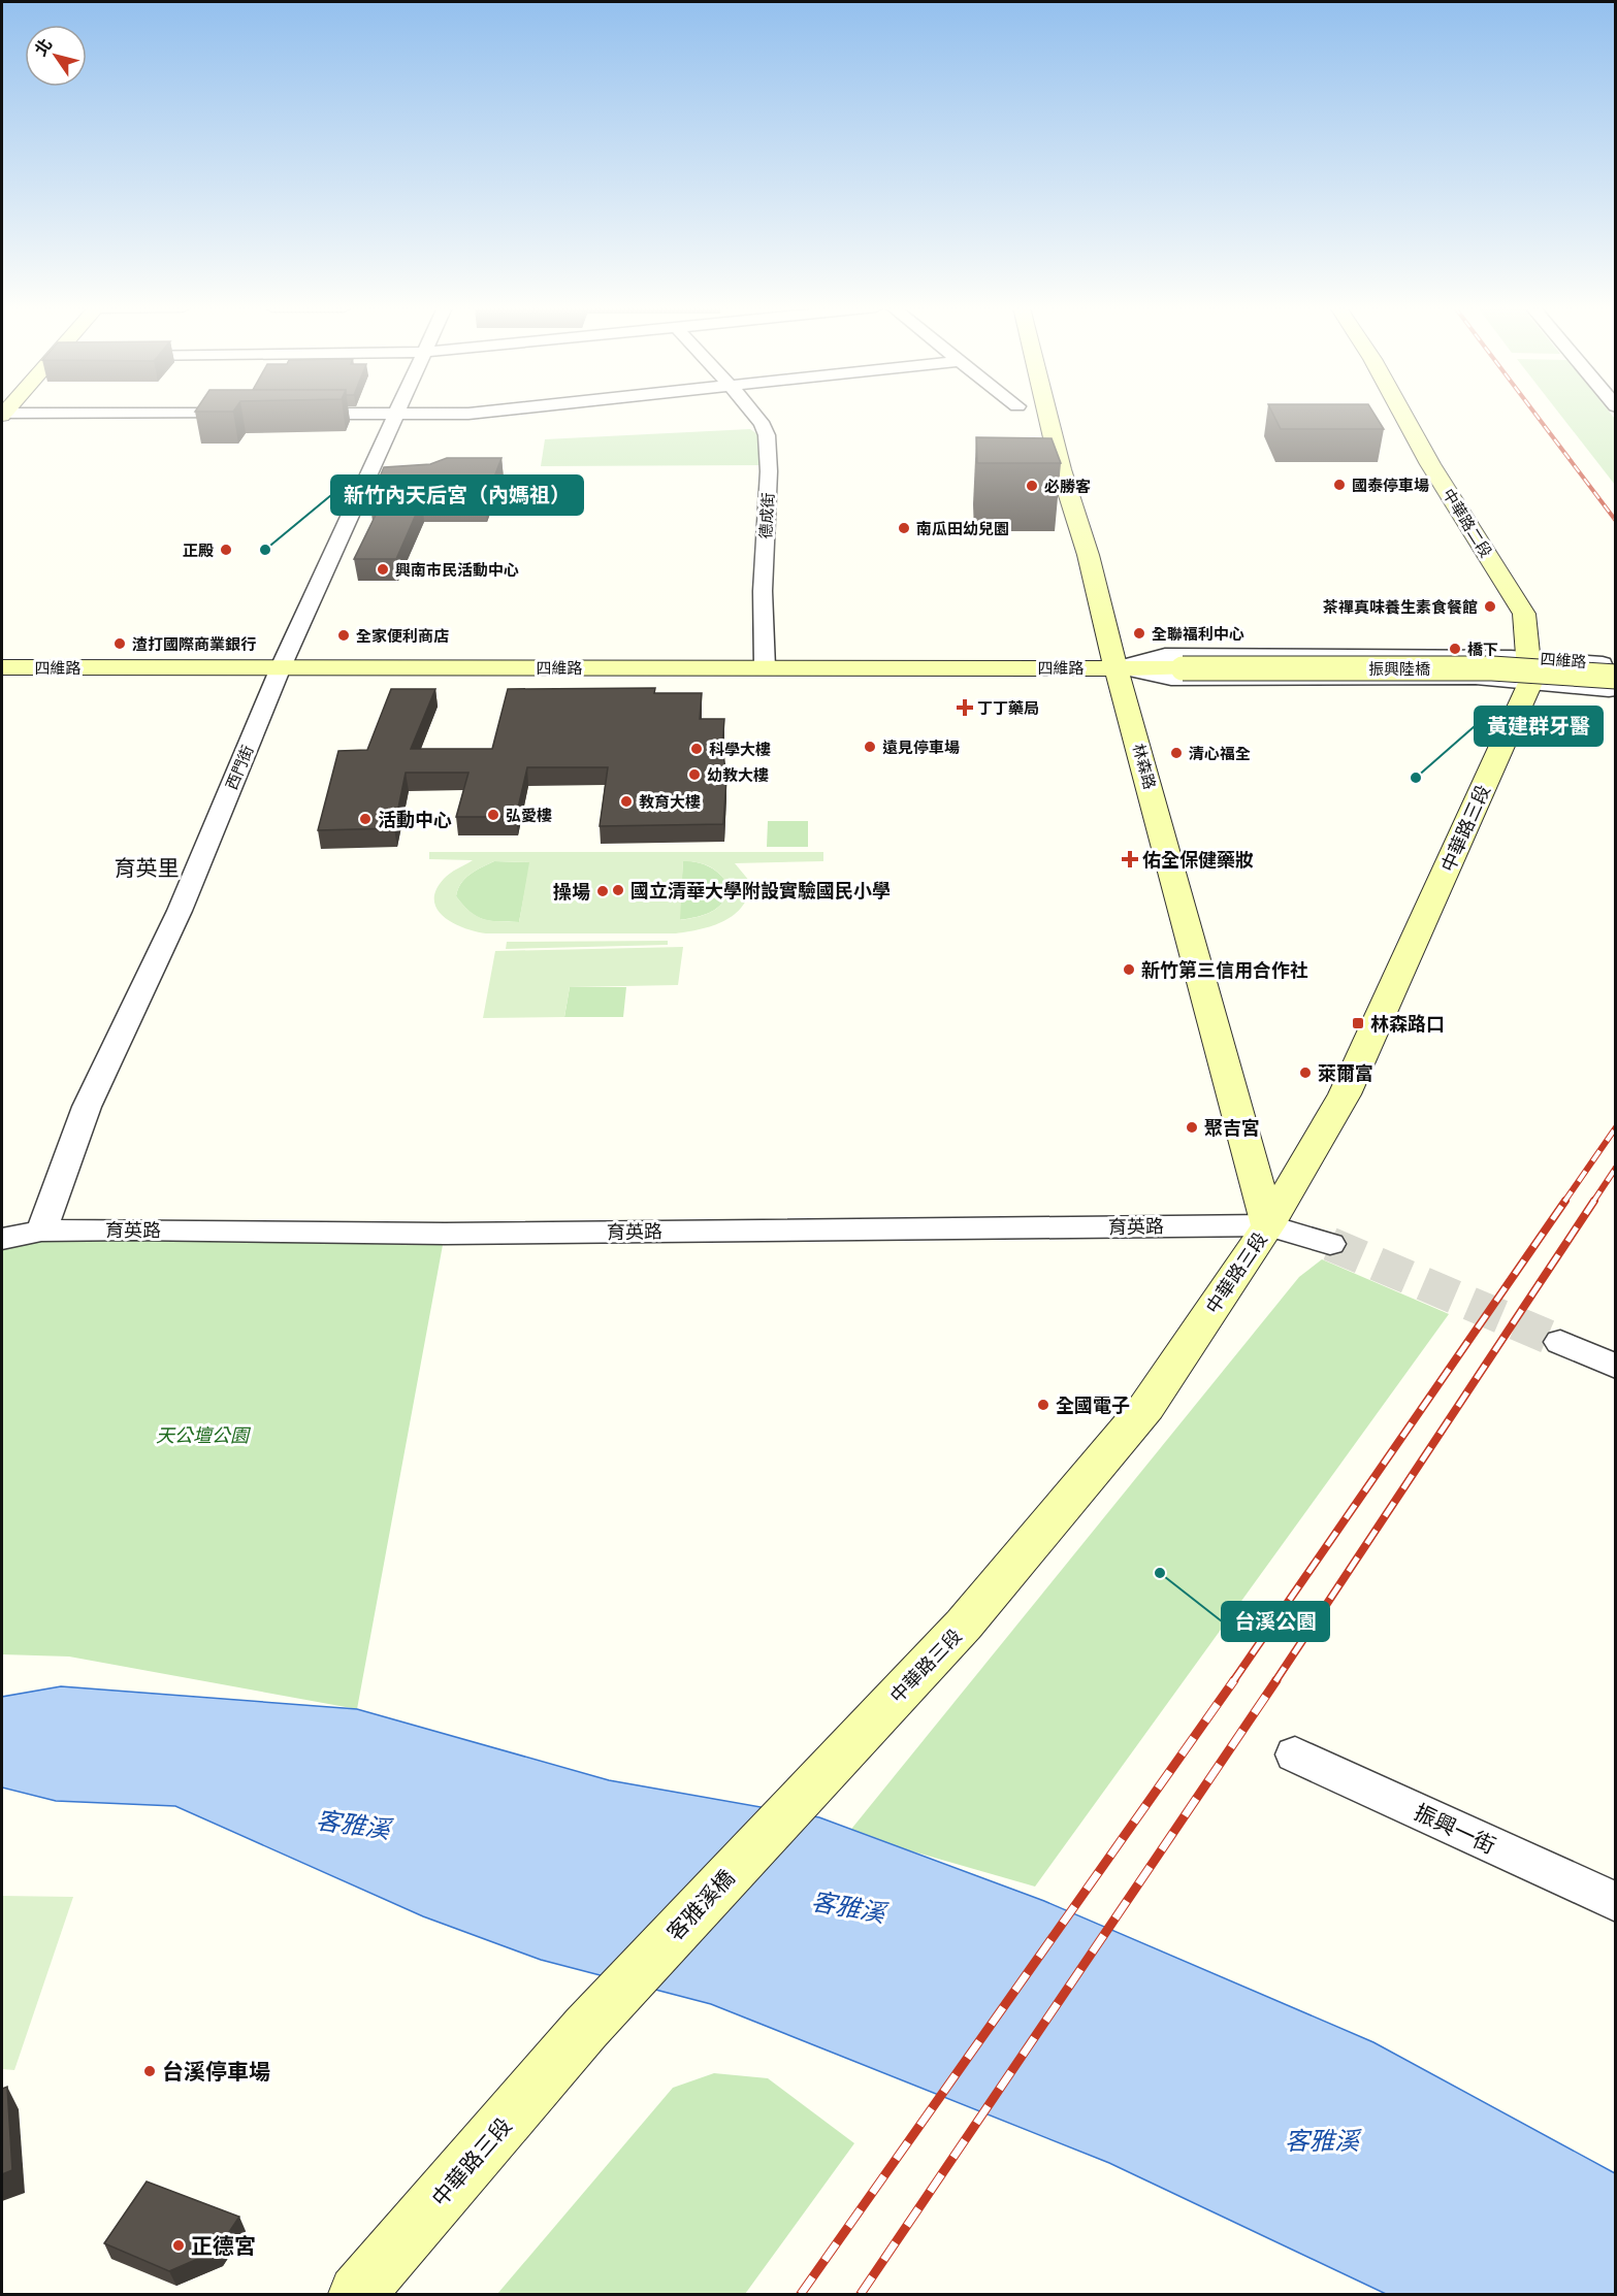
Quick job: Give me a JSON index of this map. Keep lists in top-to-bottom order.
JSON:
{
  "streets": {
    "street": [
      "德成街",
      "中華路二段",
      "四維路",
      "振興陸橋",
      "林森路",
      "西門街",
      "中華路三段",
      "育英路",
      "振興一街",
      "客雅溪橋"
    ]
  },
  "crossings": [
    ["德成街", "四維路"],
    ["中華路二段", "四維路"],
    ["中華路二段", "中華路三段"],
    ["四維路", "振興陸橋"],
    ["四維路", "林森路"],
    ["四維路", "西門街"],
    ["四維路", "中華路三段"],
    ["林森路", "中華路三段"],
    ["林森路", "育英路"],
    ["西門街", "育英路"],
    ["中華路三段", "育英路"],
    ["中華路三段", "客雅溪橋"]
  ],
  "districts": ["育英里"],
  "water": ["客雅溪"],
  "parks": ["天公壇公園"],
  "places": {
    "other": [
      "國泰停車場",
      "必勝客",
      "南瓜田幼兒園",
      "正殿",
      "新竹內天后宮（內媽祖）",
      "興南市民活動中心",
      "茶禪真味養生素食餐館",
      "全聯福利中心",
      "全家便利商店",
      "渣打國際商業銀行",
      "橋下",
      "遠見停車場",
      "科學大樓",
      "清心福全",
      "幼教大樓",
      "黃建群牙醫",
      "教育大樓",
      "弘愛樓",
      "活動中心",
      "國立清華大學附設實驗國民小學",
      "操場",
      "新竹第三信用合作社",
      "萊爾富",
      "聚吉宮",
      "全國電子",
      "台溪公園",
      "台溪停車場",
      "正德宮"
    ],
    "health": ["丁丁藥局", "佑全保健藥妝"],
    "transit": ["林森路口"]
  },
  "north": "top left"
}
